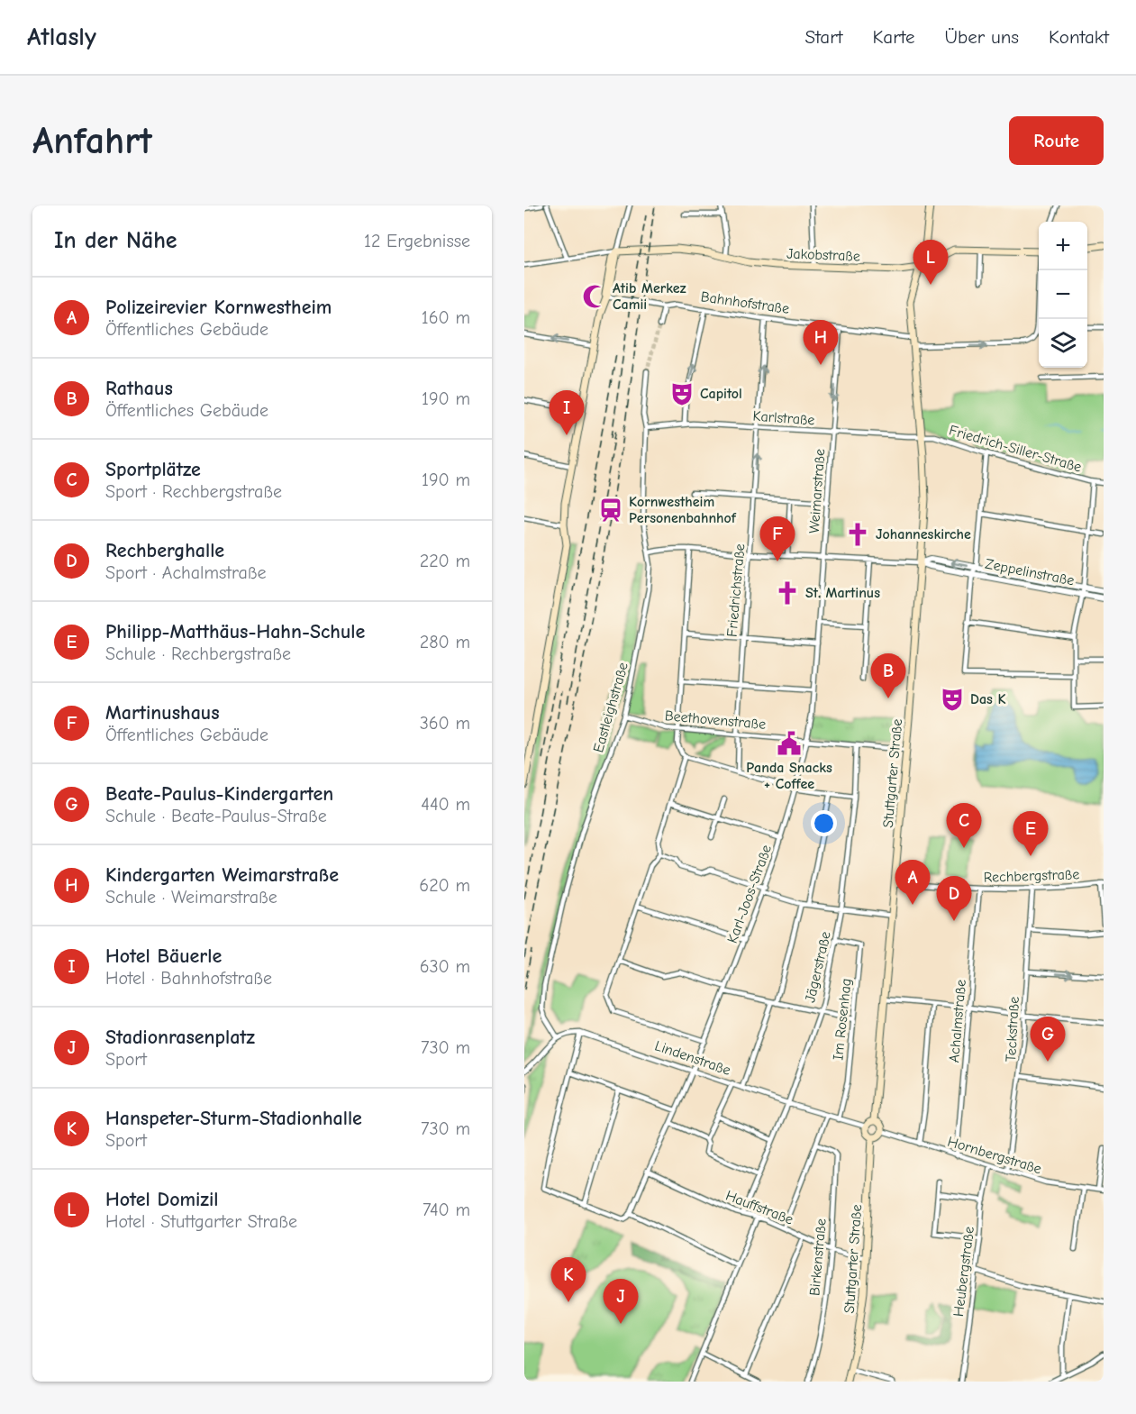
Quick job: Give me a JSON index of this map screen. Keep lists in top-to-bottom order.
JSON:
{
  "streets": {
    "main road": ["Jakobstraße", "Stuttgarter Straße"],
    "street": [
      "Bahnhofstraße",
      "Karlstraße",
      "Friedrich-Siller-Straße",
      "Weimarstraße",
      "Zeppelinstraße",
      "Friedrichstraße",
      "Eastleighstraße",
      "Beethovenstraße",
      "Rechbergstraße",
      "Karl-Joos-Straße",
      "Jägerstraße",
      "Im Rosenhag",
      "Achalmstraße",
      "Teckstraße",
      "Lindenstraße",
      "Hornbergstraße",
      "Hauffstraße",
      "Birkenstraße",
      "Heubergstraße"
    ]
  },
  "crossings": [
    ["Jakobstraße", "Stuttgarter Straße"],
    ["Bahnhofstraße", "Weimarstraße"],
    ["Bahnhofstraße", "Friedrichstraße"],
    ["Bahnhofstraße", "Stuttgarter Straße"],
    ["Karlstraße", "Friedrich-Siller-Straße"],
    ["Karlstraße", "Weimarstraße"],
    ["Karlstraße", "Friedrichstraße"],
    ["Karlstraße", "Eastleighstraße"],
    ["Karlstraße", "Stuttgarter Straße"],
    ["Friedrich-Siller-Straße", "Stuttgarter Straße"],
    ["Weimarstraße", "Karl-Joos-Straße"],
    ["Zeppelinstraße", "Stuttgarter Straße"],
    ["Friedrichstraße", "Beethovenstraße"],
    ["Eastleighstraße", "Beethovenstraße"],
    ["Beethovenstraße", "Stuttgarter Straße"],
    ["Beethovenstraße", "Karl-Joos-Straße"],
    ["Beethovenstraße", "Jägerstraße"],
    ["Stuttgarter Straße", "Rechbergstraße"],
    ["Stuttgarter Straße", "Lindenstraße"],
    ["Stuttgarter Straße", "Hornbergstraße"],
    ["Stuttgarter Straße", "Hauffstraße"],
    ["Rechbergstraße", "Achalmstraße"],
    ["Rechbergstraße", "Teckstraße"],
    ["Karl-Joos-Straße", "Lindenstraße"],
    ["Karl-Joos-Straße", "Hauffstraße"],
    ["Jägerstraße", "Im Rosenhag"],
    ["Jägerstraße", "Lindenstraße"],
    ["Jägerstraße", "Hauffstraße"],
    ["Im Rosenhag", "Lindenstraße"],
    ["Achalmstraße", "Hornbergstraße"],
    ["Teckstraße", "Hornbergstraße"],
    ["Lindenstraße", "Hornbergstraße"],
    ["Hornbergstraße", "Heubergstraße"],
    ["Hauffstraße", "Birkenstraße"]
  ],
  "one_way": ["Weimarstraße", "Friedrichstraße"],
  "places": {
    "mosque": ["Atib Merkez Camii"],
    "theatre": ["Capitol", "Das K"],
    "station": ["Kornwestheim Personenbahnhof"],
    "church": ["Johanneskirche", "St. Martinus"],
    "public building": ["Panda Snacks + Coffee"]
  },
  "page": {
    "header": "Atlasly",
    "nav": [
      "Start",
      "Karte",
      "Über uns",
      "Kontakt"
    ],
    "buttons": "Route",
    "title": "Anfahrt",
    "heading": ["In der Nähe", "12 Ergebnisse"],
    "map_buttons": ["+", "−"],
    "pins": [
      "L",
      "H",
      "I",
      "F",
      "B",
      "C",
      "E",
      "A",
      "D",
      "G",
      "K",
      "J"
    ],
    "list": [
      {
        "mark": "A",
        "name": "Polizeirevier Kornwestheim",
        "note": "Öffentliches Gebäude",
        "value": "160 m"
      },
      {
        "mark": "B",
        "name": "Rathaus",
        "note": "Öffentliches Gebäude",
        "value": "190 m"
      },
      {
        "mark": "C",
        "name": "Sportplätze",
        "note": "Sport · Rechbergstraße",
        "value": "190 m"
      },
      {
        "mark": "D",
        "name": "Rechberghalle",
        "note": "Sport · Achalmstraße",
        "value": "220 m"
      },
      {
        "mark": "E",
        "name": "Philipp-Matthäus-Hahn-Schule",
        "note": "Schule · Rechbergstraße",
        "value": "280 m"
      },
      {
        "mark": "F",
        "name": "Martinushaus",
        "note": "Öffentliches Gebäude",
        "value": "360 m"
      },
      {
        "mark": "G",
        "name": "Beate-Paulus-Kindergarten",
        "note": "Schule · Beate-Paulus-Straße",
        "value": "440 m"
      },
      {
        "mark": "H",
        "name": "Kindergarten Weimarstraße",
        "note": "Schule · Weimarstraße",
        "value": "620 m"
      },
      {
        "mark": "I",
        "name": "Hotel Bäuerle",
        "note": "Hotel · Bahnhofstraße",
        "value": "630 m"
      },
      {
        "mark": "J",
        "name": "Stadionrasenplatz",
        "note": "Sport",
        "value": "730 m"
      },
      {
        "mark": "K",
        "name": "Hanspeter-Sturm-Stadionhalle",
        "note": "Sport",
        "value": "730 m"
      },
      {
        "mark": "L",
        "name": "Hotel Domizil",
        "note": "Hotel · Stuttgarter Straße",
        "value": "740 m"
      }
    ]
  }
}
